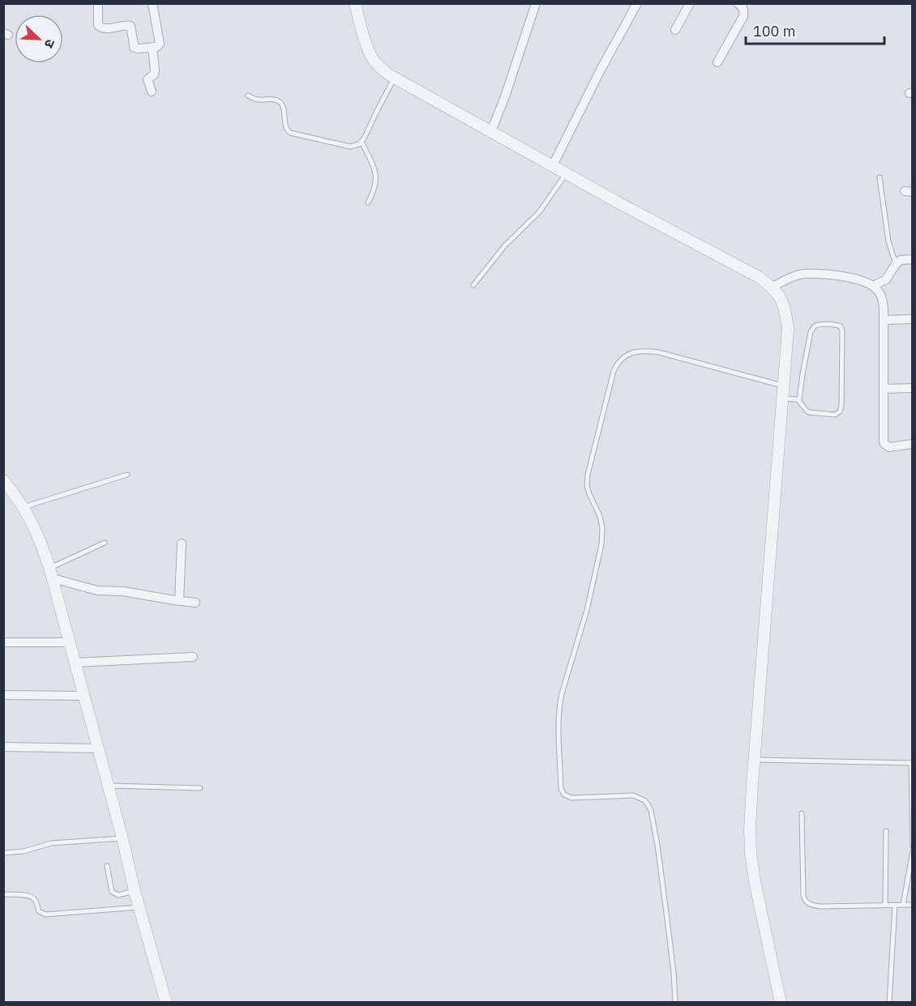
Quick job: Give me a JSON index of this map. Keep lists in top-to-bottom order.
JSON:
{
  "scale_bar": "100 m",
  "north": "bottom right"
}
